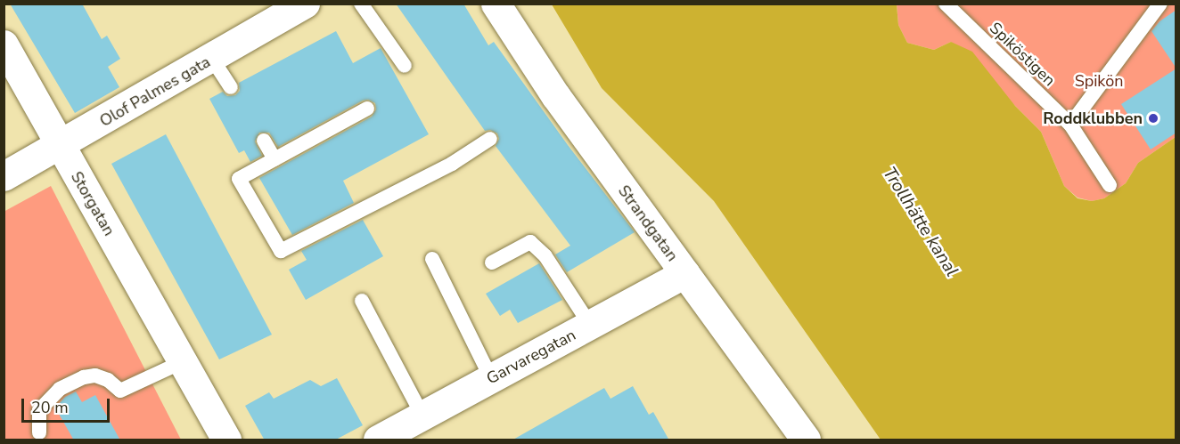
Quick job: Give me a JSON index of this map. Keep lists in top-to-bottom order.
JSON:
{
  "streets": {
    "street": [
      "Olof Palmes gata",
      "Storgatan",
      "Strandgatan",
      "Garvaregatan"
    ],
    "lane": ["Spiköstigen"]
  },
  "crossings": [
    ["Olof Palmes gata", "Storgatan"],
    ["Strandgatan", "Garvaregatan"]
  ],
  "water": ["Trollhätte kanal"],
  "parks": ["Spikön"],
  "places": ["Roddklubben"],
  "scale_bar": "20 m"
}
